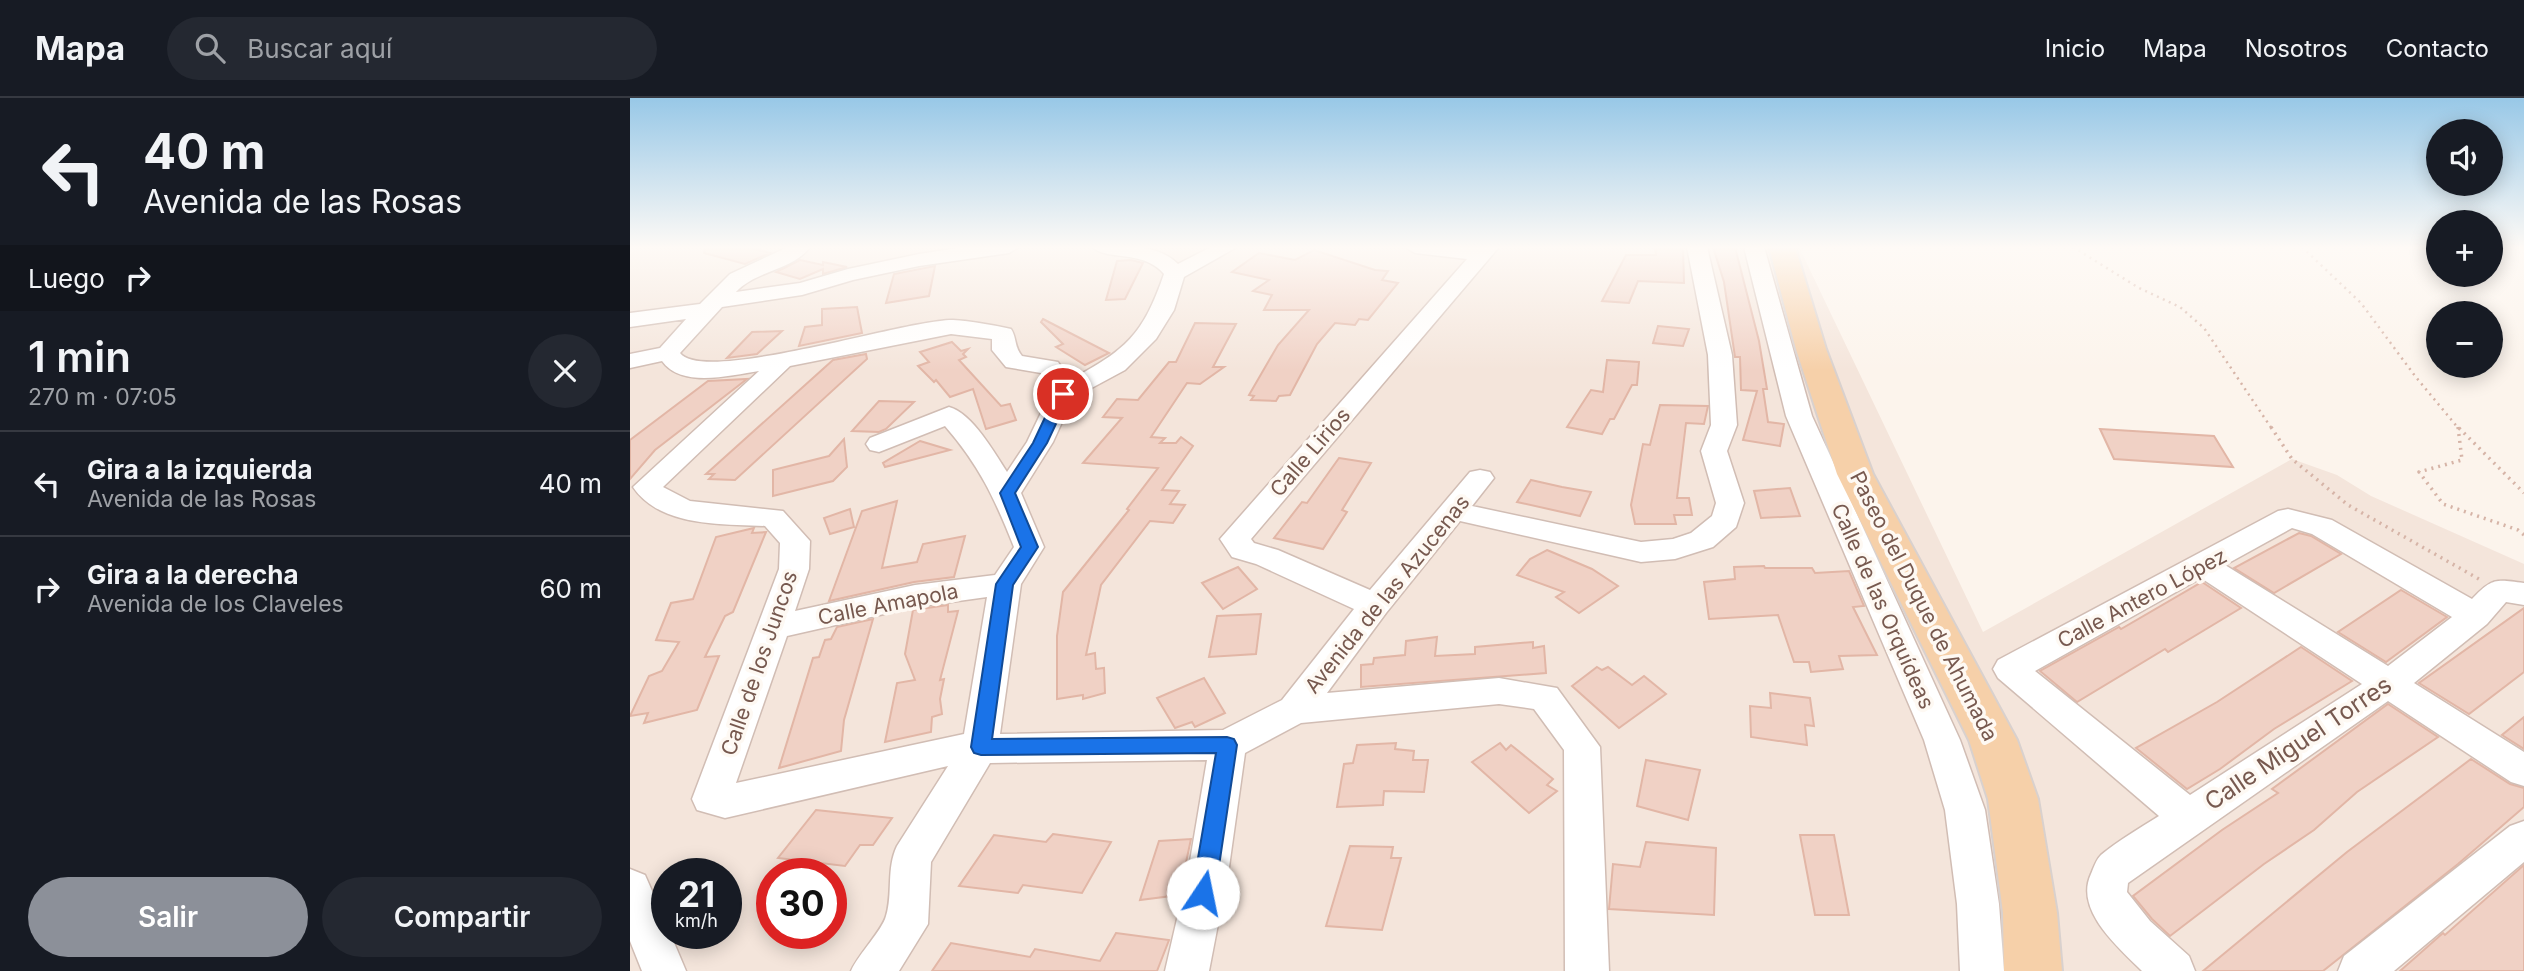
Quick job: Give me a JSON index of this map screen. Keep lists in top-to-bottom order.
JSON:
{
  "streets": {
    "main road": ["Paseo del Duque de Ahumada"],
    "street": [
      "Calle Lirios",
      "Avenida de las Azucenas",
      "Calle Antero López",
      "Calle Amapola",
      "Calle de las Orquídeas",
      "Calle de los Juncos",
      "Calle Miguel Torres"
    ]
  },
  "crossings": [
    ["Calle Lirios", "Avenida de las Azucenas"],
    ["Calle Antero López", "Calle Miguel Torres"],
    ["Calle Amapola", "Calle de los Juncos"]
  ],
  "page": {
    "header": "Mapa",
    "search": "Buscar aquí",
    "nav": [
      "Inicio",
      "Mapa",
      "Nosotros",
      "Contacto"
    ],
    "turn": ["40 m", "Avenida de las Rosas"],
    "map_buttons": ["+", "−"],
    "then": "Luego",
    "heading": ["1 min", "270 m · 07:05"],
    "list": [
      {
        "name": "Gira a la izquierda",
        "note": "Avenida de las Rosas",
        "value": "40 m"
      },
      {
        "name": "Gira a la derecha",
        "note": "Avenida de los Claveles",
        "value": "60 m"
      }
    ],
    "speed": "21 km/h",
    "limit": "30",
    "buttons": ["Salir", "Compartir"]
  }
}
